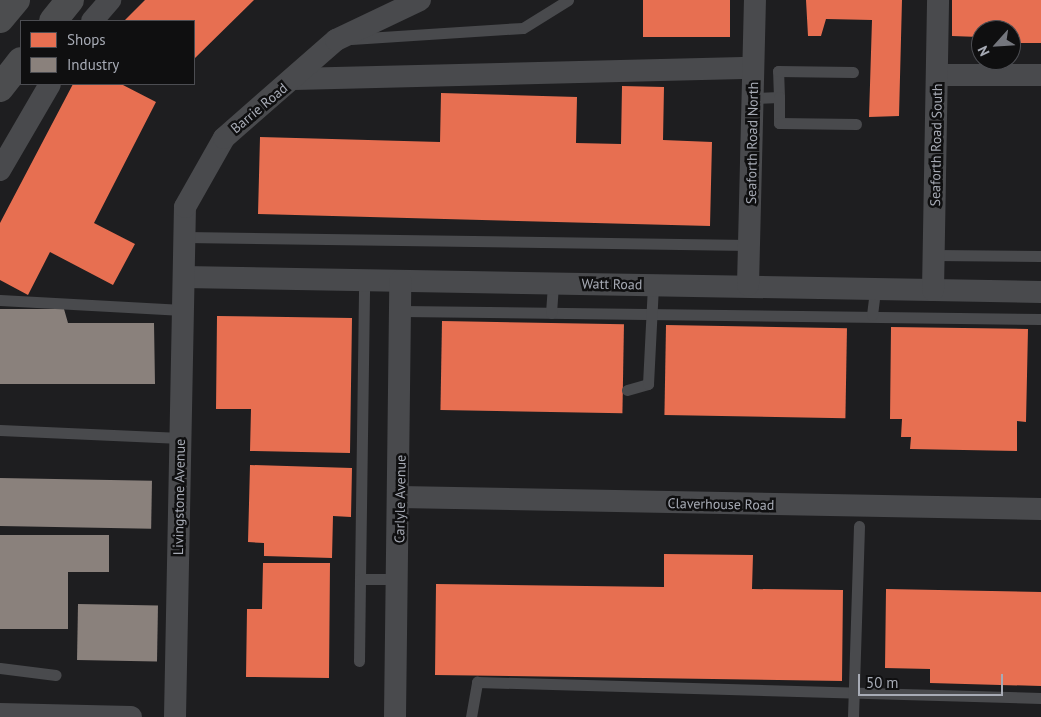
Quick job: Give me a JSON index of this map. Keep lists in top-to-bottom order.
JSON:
{
  "streets": {
    "street": [
      "Barrie Road",
      "Seaforth Road North",
      "Seaforth Road South",
      "Watt Road",
      "Livingstone Avenue",
      "Carlyle Avenue",
      "Claverhouse Road"
    ]
  },
  "crossings": [
    ["Barrie Road", "Watt Road"],
    ["Barrie Road", "Livingstone Avenue"],
    ["Seaforth Road North", "Watt Road"],
    ["Seaforth Road South", "Watt Road"],
    ["Watt Road", "Livingstone Avenue"],
    ["Watt Road", "Carlyle Avenue"],
    ["Carlyle Avenue", "Claverhouse Road"]
  ],
  "legend": ["Shops", "Industry"],
  "scale_bar": "50 m",
  "north": "bottom left"
}
